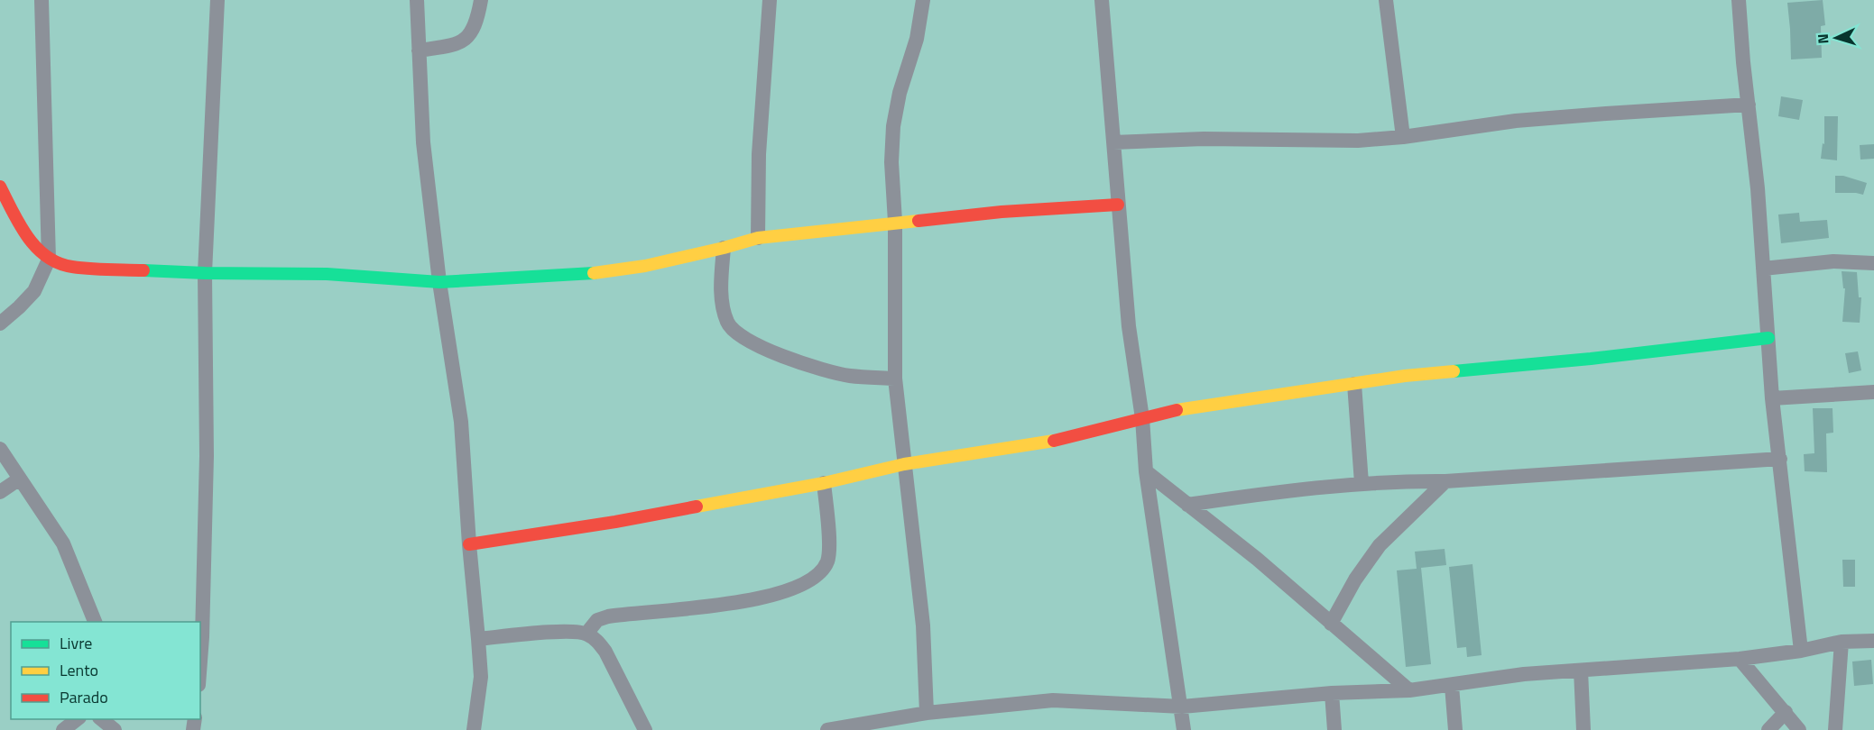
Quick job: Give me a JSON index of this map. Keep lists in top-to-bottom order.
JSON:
{
  "legend": ["Livre", "Lento", "Parado"],
  "north": "left"
}
